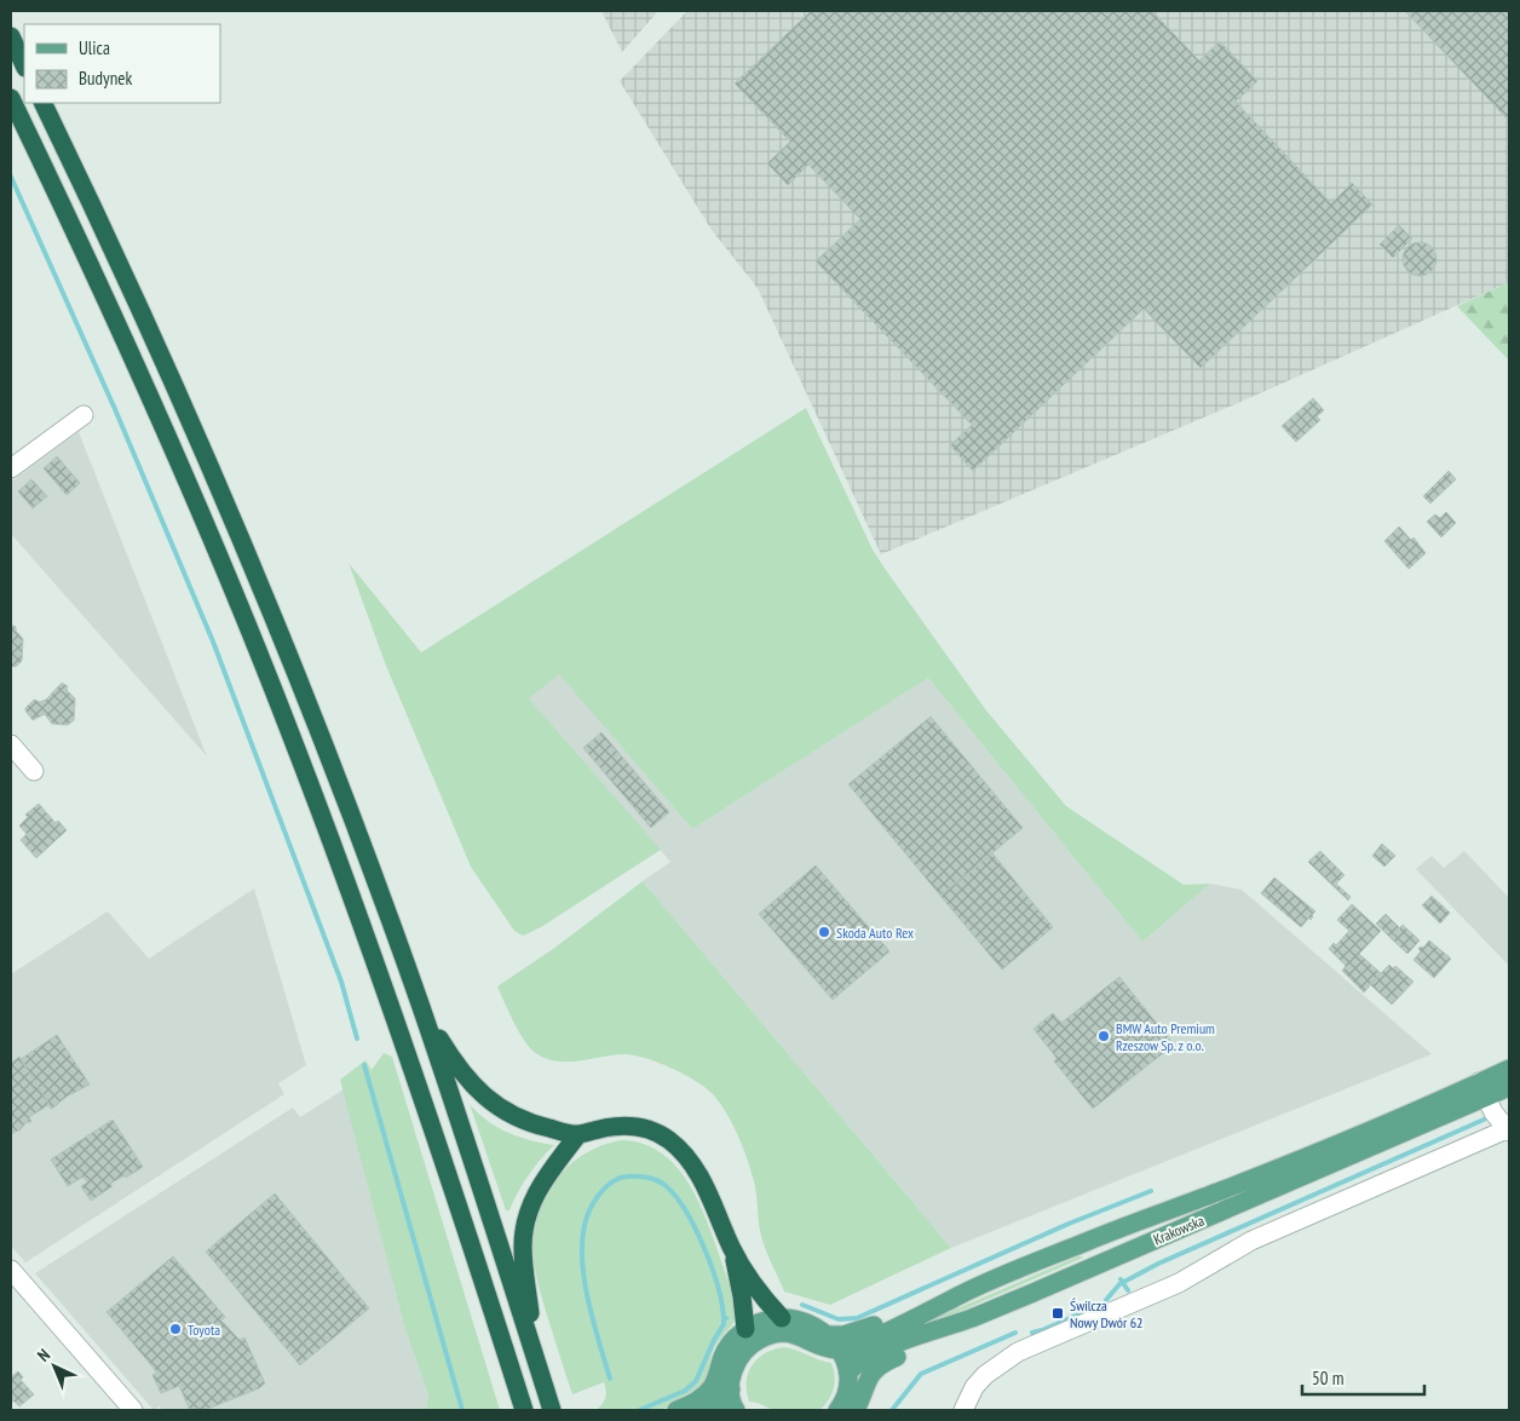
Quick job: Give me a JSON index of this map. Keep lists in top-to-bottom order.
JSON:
{
  "streets": {
    "main road": ["Krakowska"]
  },
  "places": {
    "other": ["Skoda Auto Rex", "BMW Auto Premium Rzeszow Sp. z o.o.", "Toyota"],
    "transit": ["Świlcza Nowy Dwór 62"]
  },
  "legend": ["Ulica", "Budynek"],
  "scale_bar": "50 m",
  "north": "top left"
}
